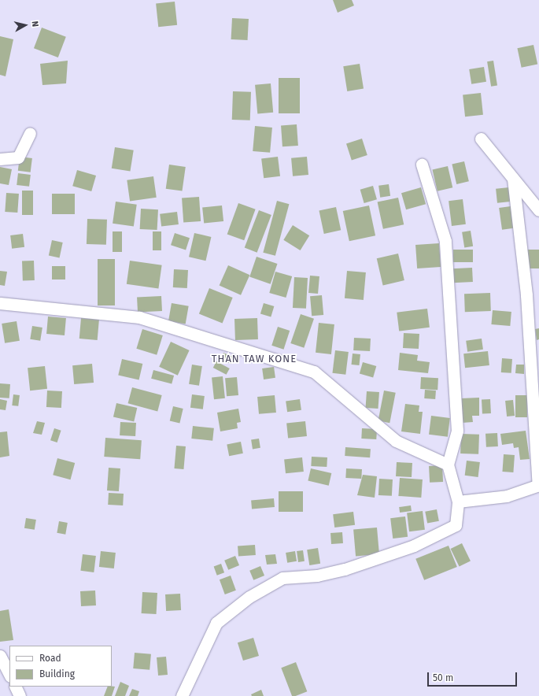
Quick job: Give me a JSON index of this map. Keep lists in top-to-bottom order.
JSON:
{
  "districts": ["THAN TAW KONE"],
  "legend": ["Road", "Building"],
  "scale_bar": "50 m",
  "north": "right"
}
